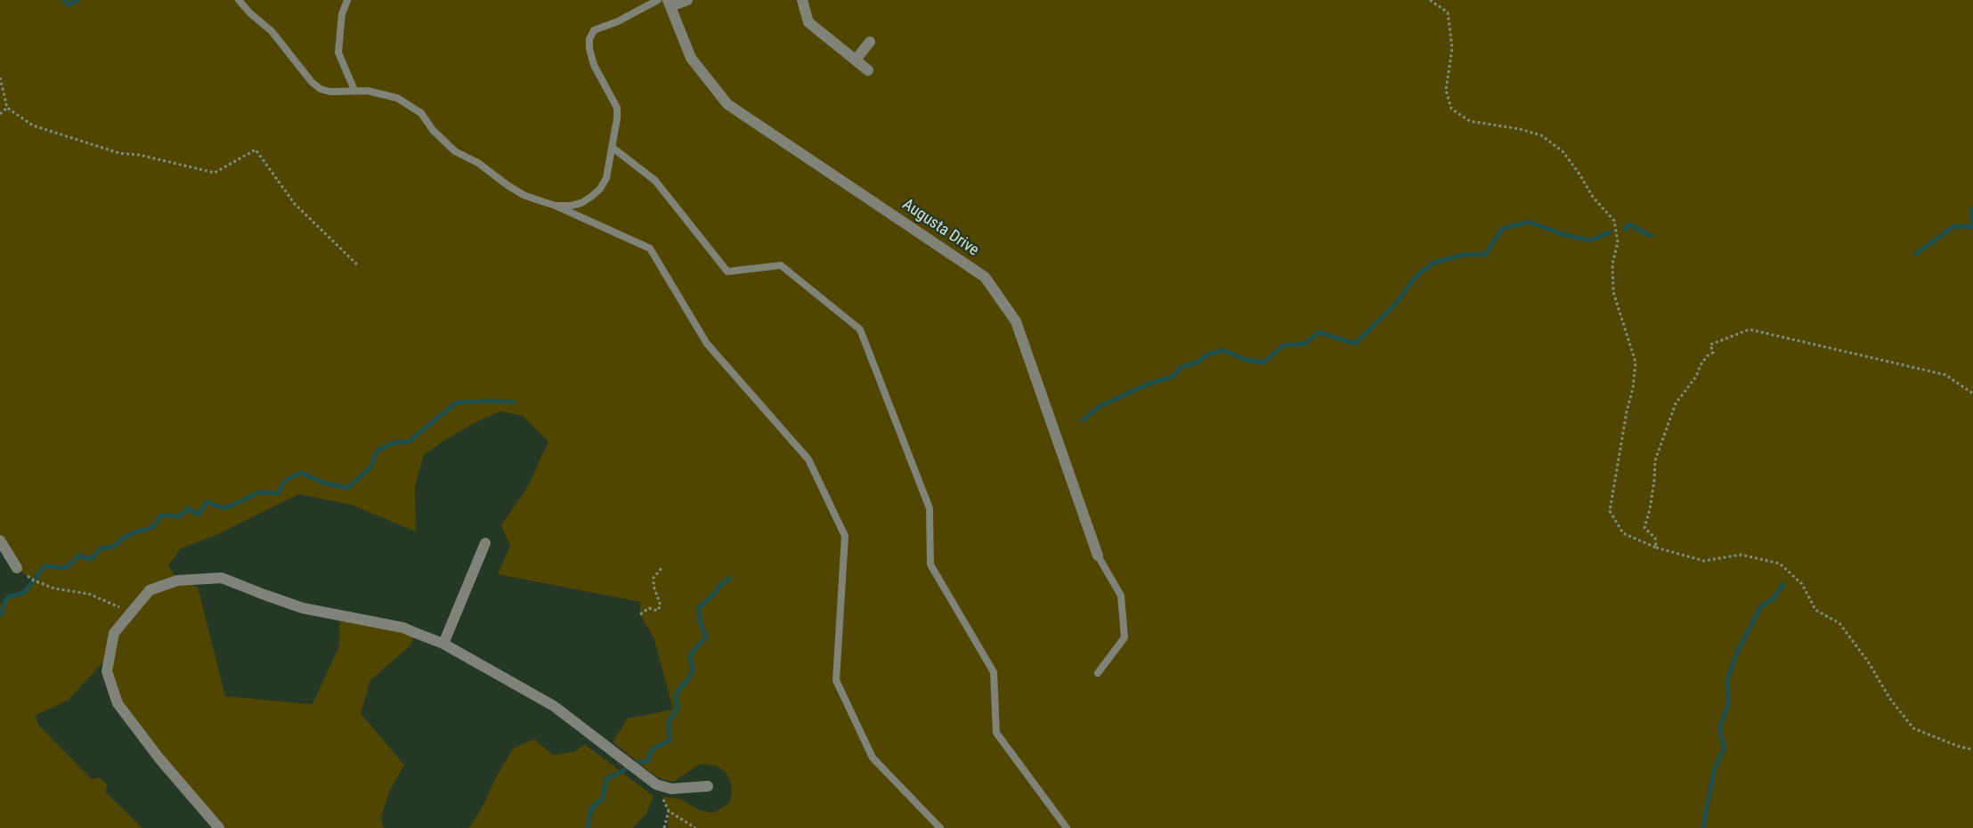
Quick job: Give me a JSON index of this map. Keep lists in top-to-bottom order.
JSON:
{
  "streets": {
    "street": ["Augusta Drive"]
  }
}
